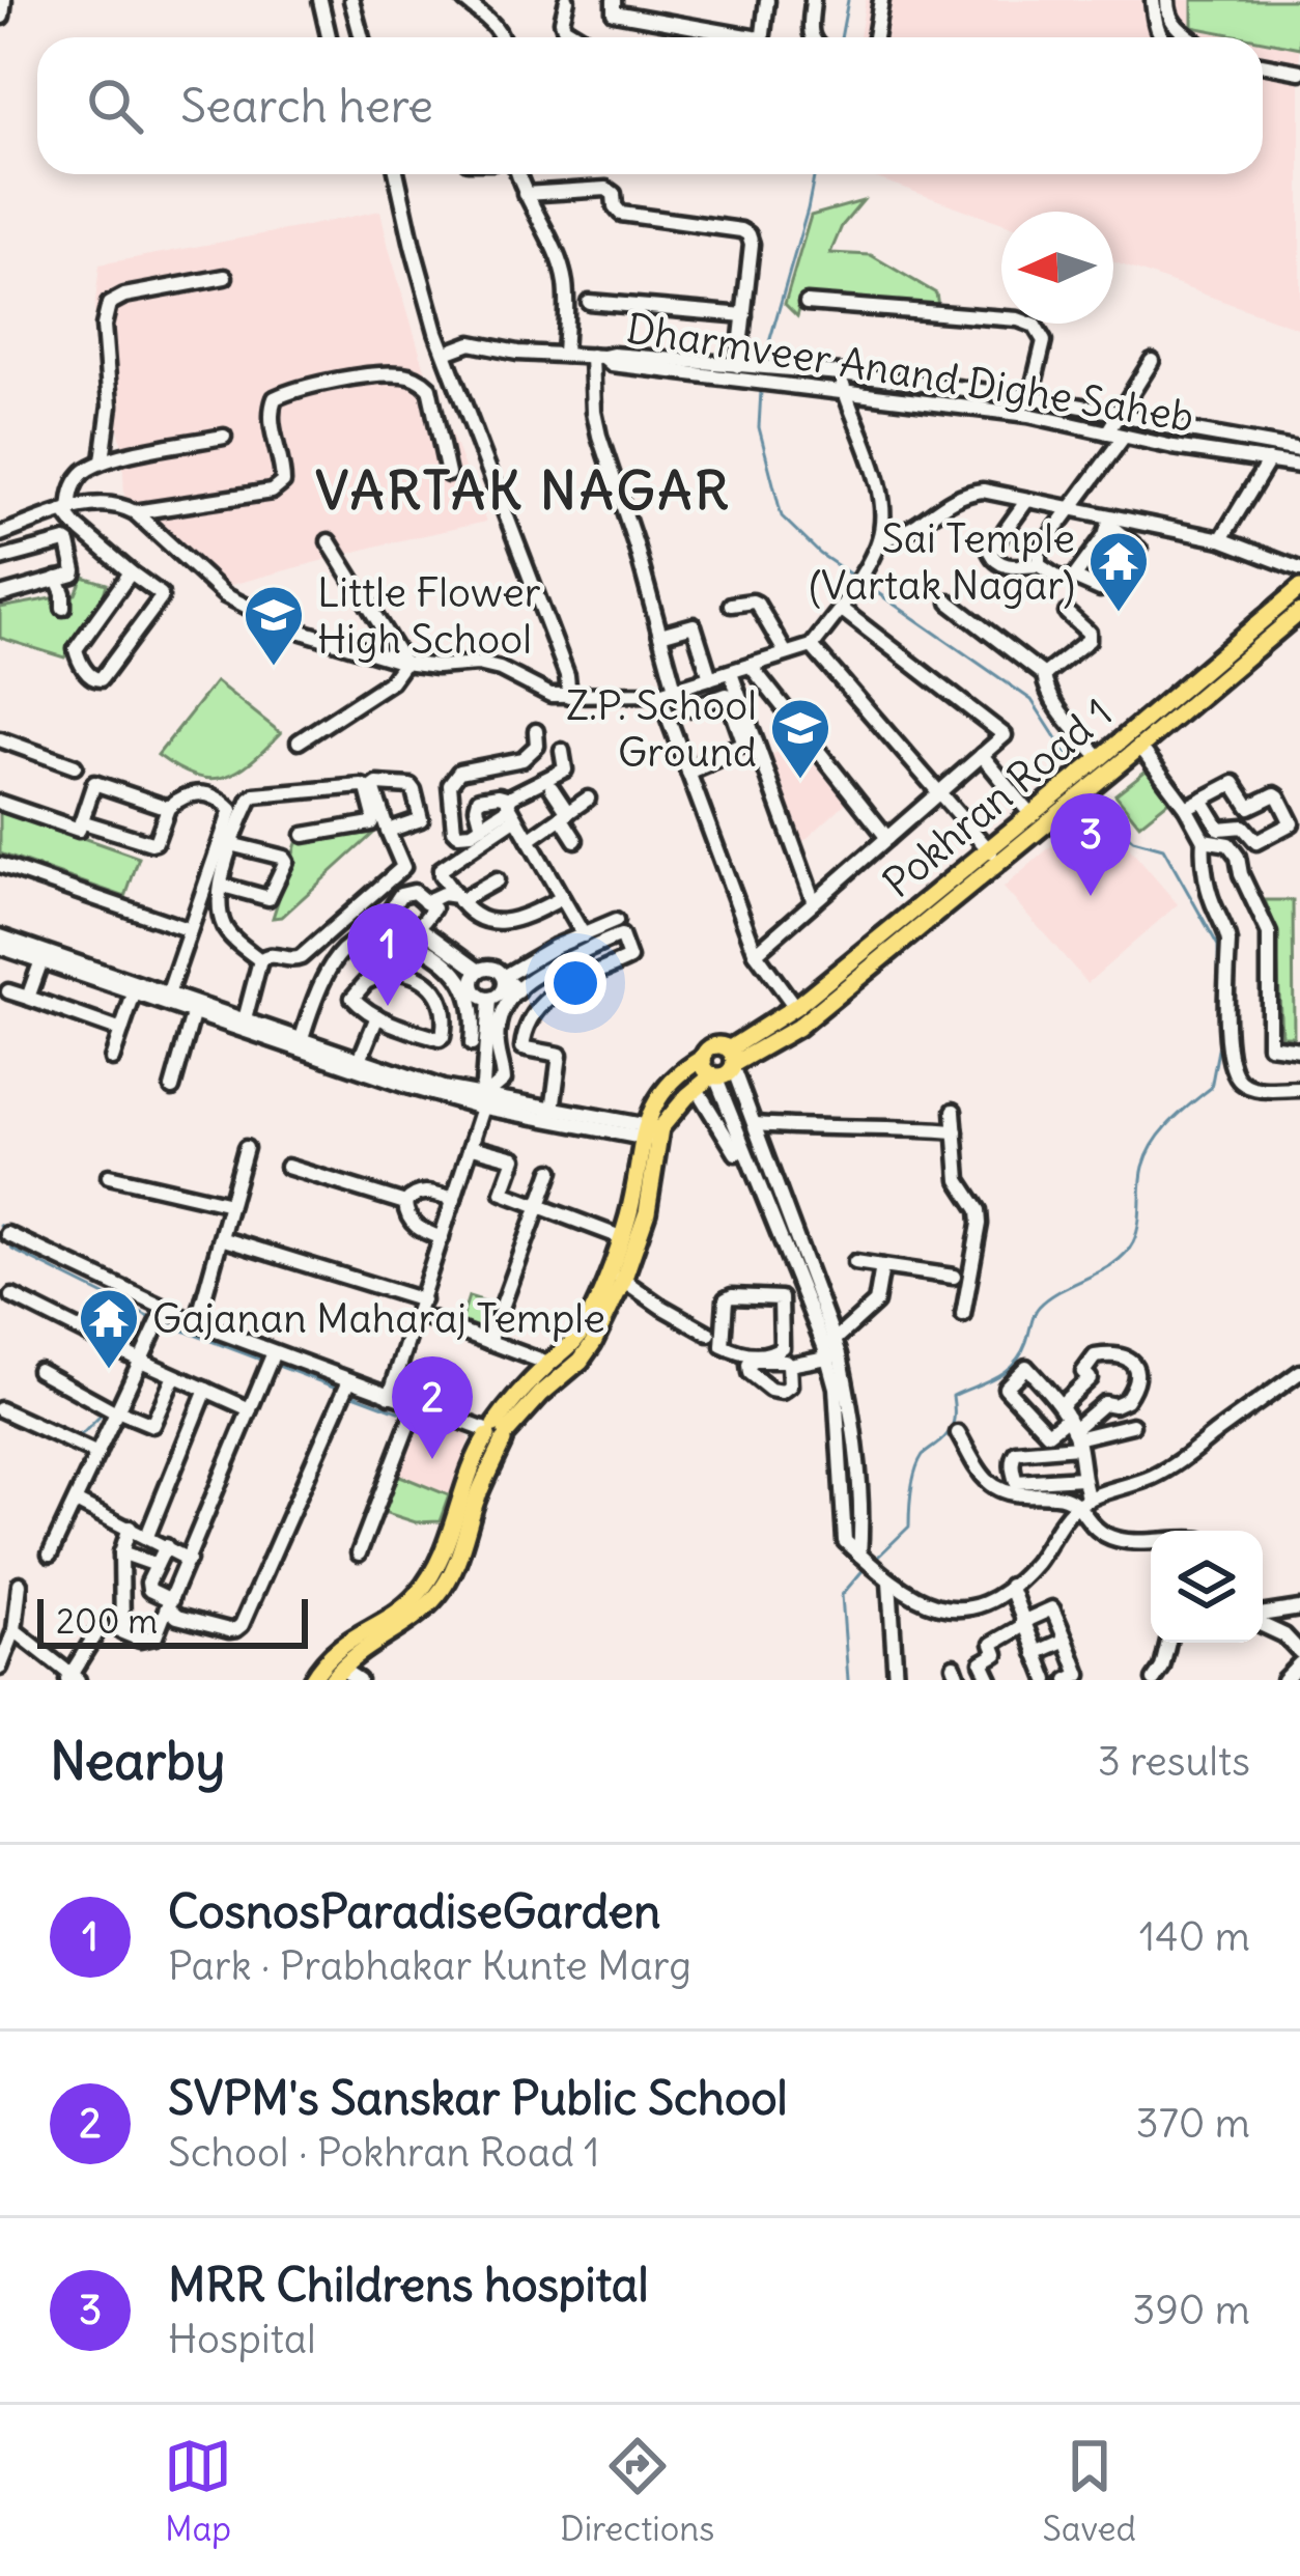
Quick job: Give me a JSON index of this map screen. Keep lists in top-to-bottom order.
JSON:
{
  "streets": {
    "main road": ["Pokhran Road 1"],
    "street": ["Dharmveer Anand Dighe Saheb"]
  },
  "districts": ["VARTAK NAGAR"],
  "places": {
    "temple": ["Sai Temple (Vartak Nagar)", "Gajanan Maharaj Temple"],
    "school or university": ["Little Flower High School", "Z.P. School Ground"]
  },
  "scale_bar": "200 m",
  "north": "left",
  "page": {
    "search": "Search here",
    "pins": ["3", "1", "2"],
    "scale": "200 m",
    "heading": ["Nearby", "3 results"],
    "list": [
      {
        "mark": "1",
        "name": "CosnosParadiseGarden",
        "note": "Park · Prabhakar Kunte Marg",
        "value": "140 m"
      },
      {
        "mark": "2",
        "name": "SVPM's Sanskar Public School",
        "note": "School · Pokhran Road 1",
        "value": "370 m"
      },
      {
        "mark": "3",
        "name": "MRR Childrens hospital",
        "note": "Hospital",
        "value": "390 m"
      }
    ],
    "nav": ["Map", "Directions", "Saved"]
  }
}
